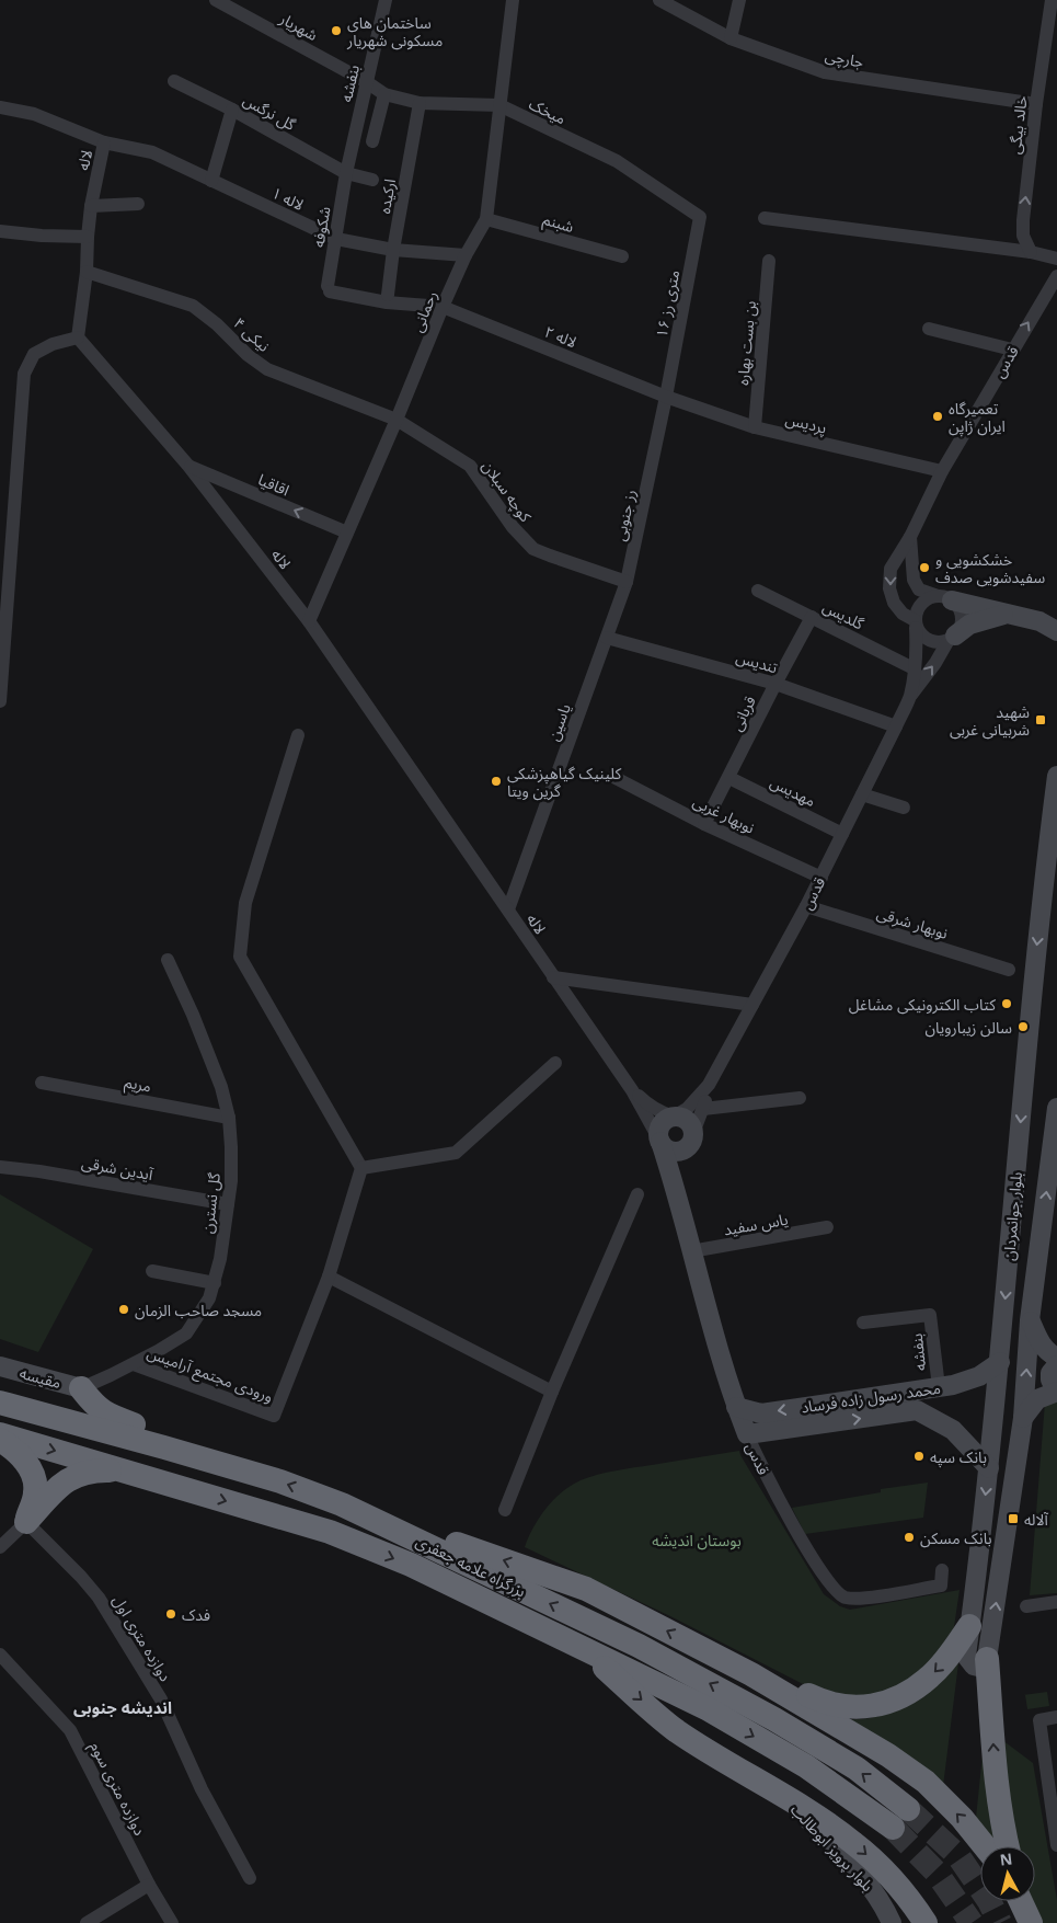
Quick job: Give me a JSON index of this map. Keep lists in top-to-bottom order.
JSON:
{
  "streets": {
    "highway": ["بزرگراه علامه جعفری"],
    "main road": [
      "قدس",
      "بلوار جوانمردان",
      "مقیسه",
      "محمد رسول زاده فرساد",
      "بلوار پرویز ابوطالب"
    ],
    "street": [
      "شهریار",
      "جارچی",
      "بنفشه",
      "میخک",
      "گل نرگس",
      "خالد بیگی",
      "لاله",
      "ارکیده",
      "لاله ۱",
      "شبنم",
      "شکوفه",
      "۱۶ متری رز",
      "رحمانی",
      "نیکی ۴",
      "لاله ۲",
      "بن بست بهاره",
      "پردیس",
      "اقاقیا",
      "کوچه سبلان",
      "رز جنوبی",
      "گلدیس",
      "تندیس",
      "قربانی",
      "یاسین",
      "مهدیس",
      "نوبهار غربی",
      "نوبهار شرقی",
      "مریم",
      "آیدین شرقی",
      "گل نسترن",
      "یاس سفید",
      "ورودی مجتمع آرامیس",
      "دوازده متری اول",
      "دوازده متری سوم"
    ]
  },
  "crossings": [
    ["شهریار", "بنفشه"],
    ["شهریار", "میخک"],
    ["جارچی", "خالد بیگی"],
    ["بنفشه", "میخک"],
    ["بنفشه", "گل نرگس"],
    ["بنفشه", "شکوفه"],
    ["بنفشه", "محمد رسول زاده فرساد"],
    ["میخک", "ارکیده"],
    ["میخک", "۱۶ متری رز"],
    ["میخک", "رحمانی"],
    ["گل نرگس", "شکوفه"],
    ["لاله", "لاله ۱"],
    ["لاله", "رحمانی"],
    ["لاله", "نیکی ۴"],
    ["لاله", "قدس"],
    ["لاله", "اقاقیا"],
    ["لاله", "یاسین"],
    ["ارکیده", "لاله ۱"],
    ["لاله ۱", "شکوفه"],
    ["لاله ۱", "رحمانی"],
    ["شبنم", "رحمانی"],
    ["شکوفه", "لاله ۲"],
    ["۱۶ متری رز", "لاله ۲"],
    ["۱۶ متری رز", "پردیس"],
    ["۱۶ متری رز", "رز جنوبی"],
    ["رحمانی", "نیکی ۴"],
    ["رحمانی", "لاله ۲"],
    ["رحمانی", "اقاقیا"],
    ["رحمانی", "کوچه سبلان"],
    ["نیکی ۴", "کوچه سبلان"],
    ["لاله ۲", "پردیس"],
    ["لاله ۲", "رز جنوبی"],
    ["بن بست بهاره", "پردیس"],
    ["قدس", "پردیس"],
    ["قدس", "گلدیس"],
    ["قدس", "تندیس"],
    ["قدس", "مهدیس"],
    ["قدس", "نوبهار غربی"],
    ["قدس", "نوبهار شرقی"],
    ["قدس", "یاس سفید"],
    ["قدس", "محمد رسول زاده فرساد"],
    ["پردیس", "رز جنوبی"],
    ["کوچه سبلان", "رز جنوبی"],
    ["رز جنوبی", "تندیس"],
    ["رز جنوبی", "یاسین"],
    ["گلدیس", "قربانی"],
    ["تندیس", "قربانی"],
    ["تندیس", "یاسین"],
    ["قربانی", "مهدیس"],
    ["قربانی", "نوبهار غربی"],
    ["مریم", "گل نسترن"],
    ["آیدین شرقی", "گل نسترن"],
    ["گل نسترن", "ورودی مجتمع آرامیس"],
    ["گل نسترن", "مقیسه"],
    ["بلوار جوانمردان", "محمد رسول زاده فرساد"]
  ],
  "one_way": ["خالد بیگی", "اقاقیا"],
  "districts": ["اندیشه جنوبی"],
  "parks": ["بوستان اندیشه"],
  "places": {
    "other": [
      "ساختمان های مسکونی شهریار",
      "تعمیرگاه ایران ژاپن",
      "خشکشویی و سفیدشویی صدف",
      "کلینیک گیاهپزشکی گرین ویتا",
      "کتاب الکترونیکی مشاغل",
      "سالن زیبارویان",
      "مسجد صاحب الزمان",
      "بانک سپه",
      "بانک مسکن",
      "فدک"
    ],
    "transit": ["شهید شربیانی غربی", "آلاله"]
  },
  "north": "top"
}
